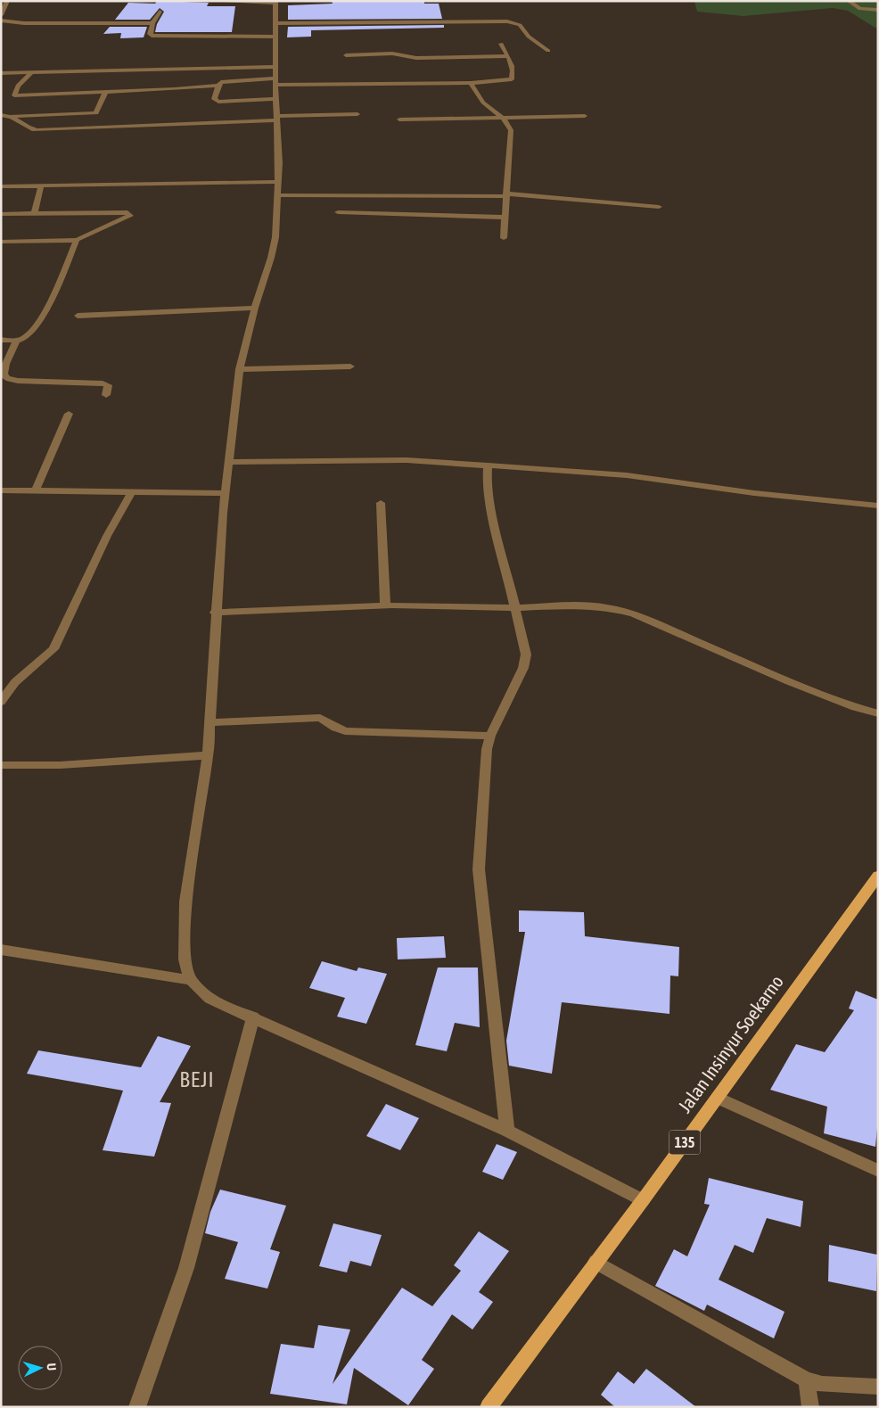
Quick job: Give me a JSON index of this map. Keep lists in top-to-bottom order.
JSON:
{
  "streets": {
    "main road": ["Jalan Insinyur Soekarno", "135"]
  },
  "districts": ["BEJI"],
  "north": "right"
}
